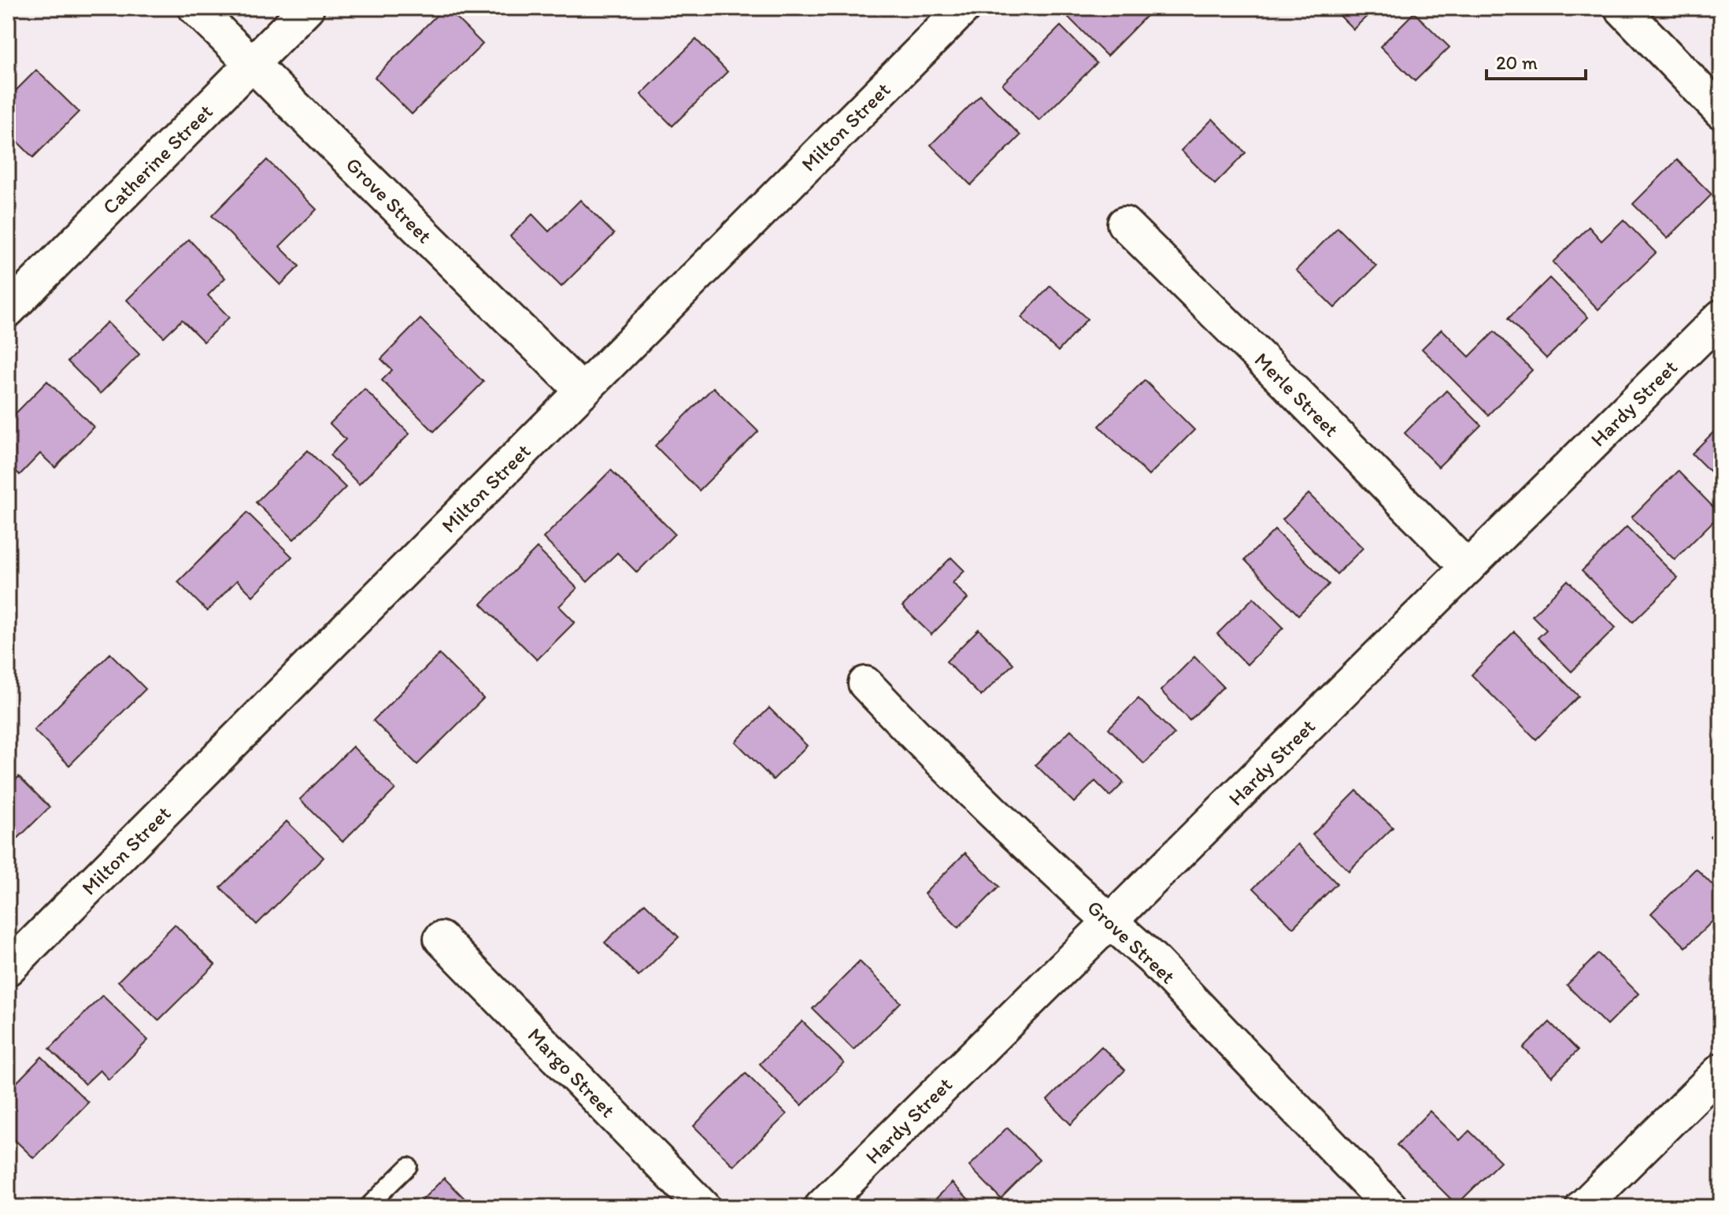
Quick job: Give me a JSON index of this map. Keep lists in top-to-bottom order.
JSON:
{
  "streets": {
    "street": [
      "Milton Street",
      "Catherine Street",
      "Grove Street",
      "Merle Street",
      "Hardy Street",
      "Margo Street"
    ]
  },
  "crossings": [
    ["Milton Street", "Grove Street"],
    ["Catherine Street", "Grove Street"],
    ["Grove Street", "Hardy Street"],
    ["Merle Street", "Hardy Street"]
  ],
  "scale_bar": "20 m"
}
